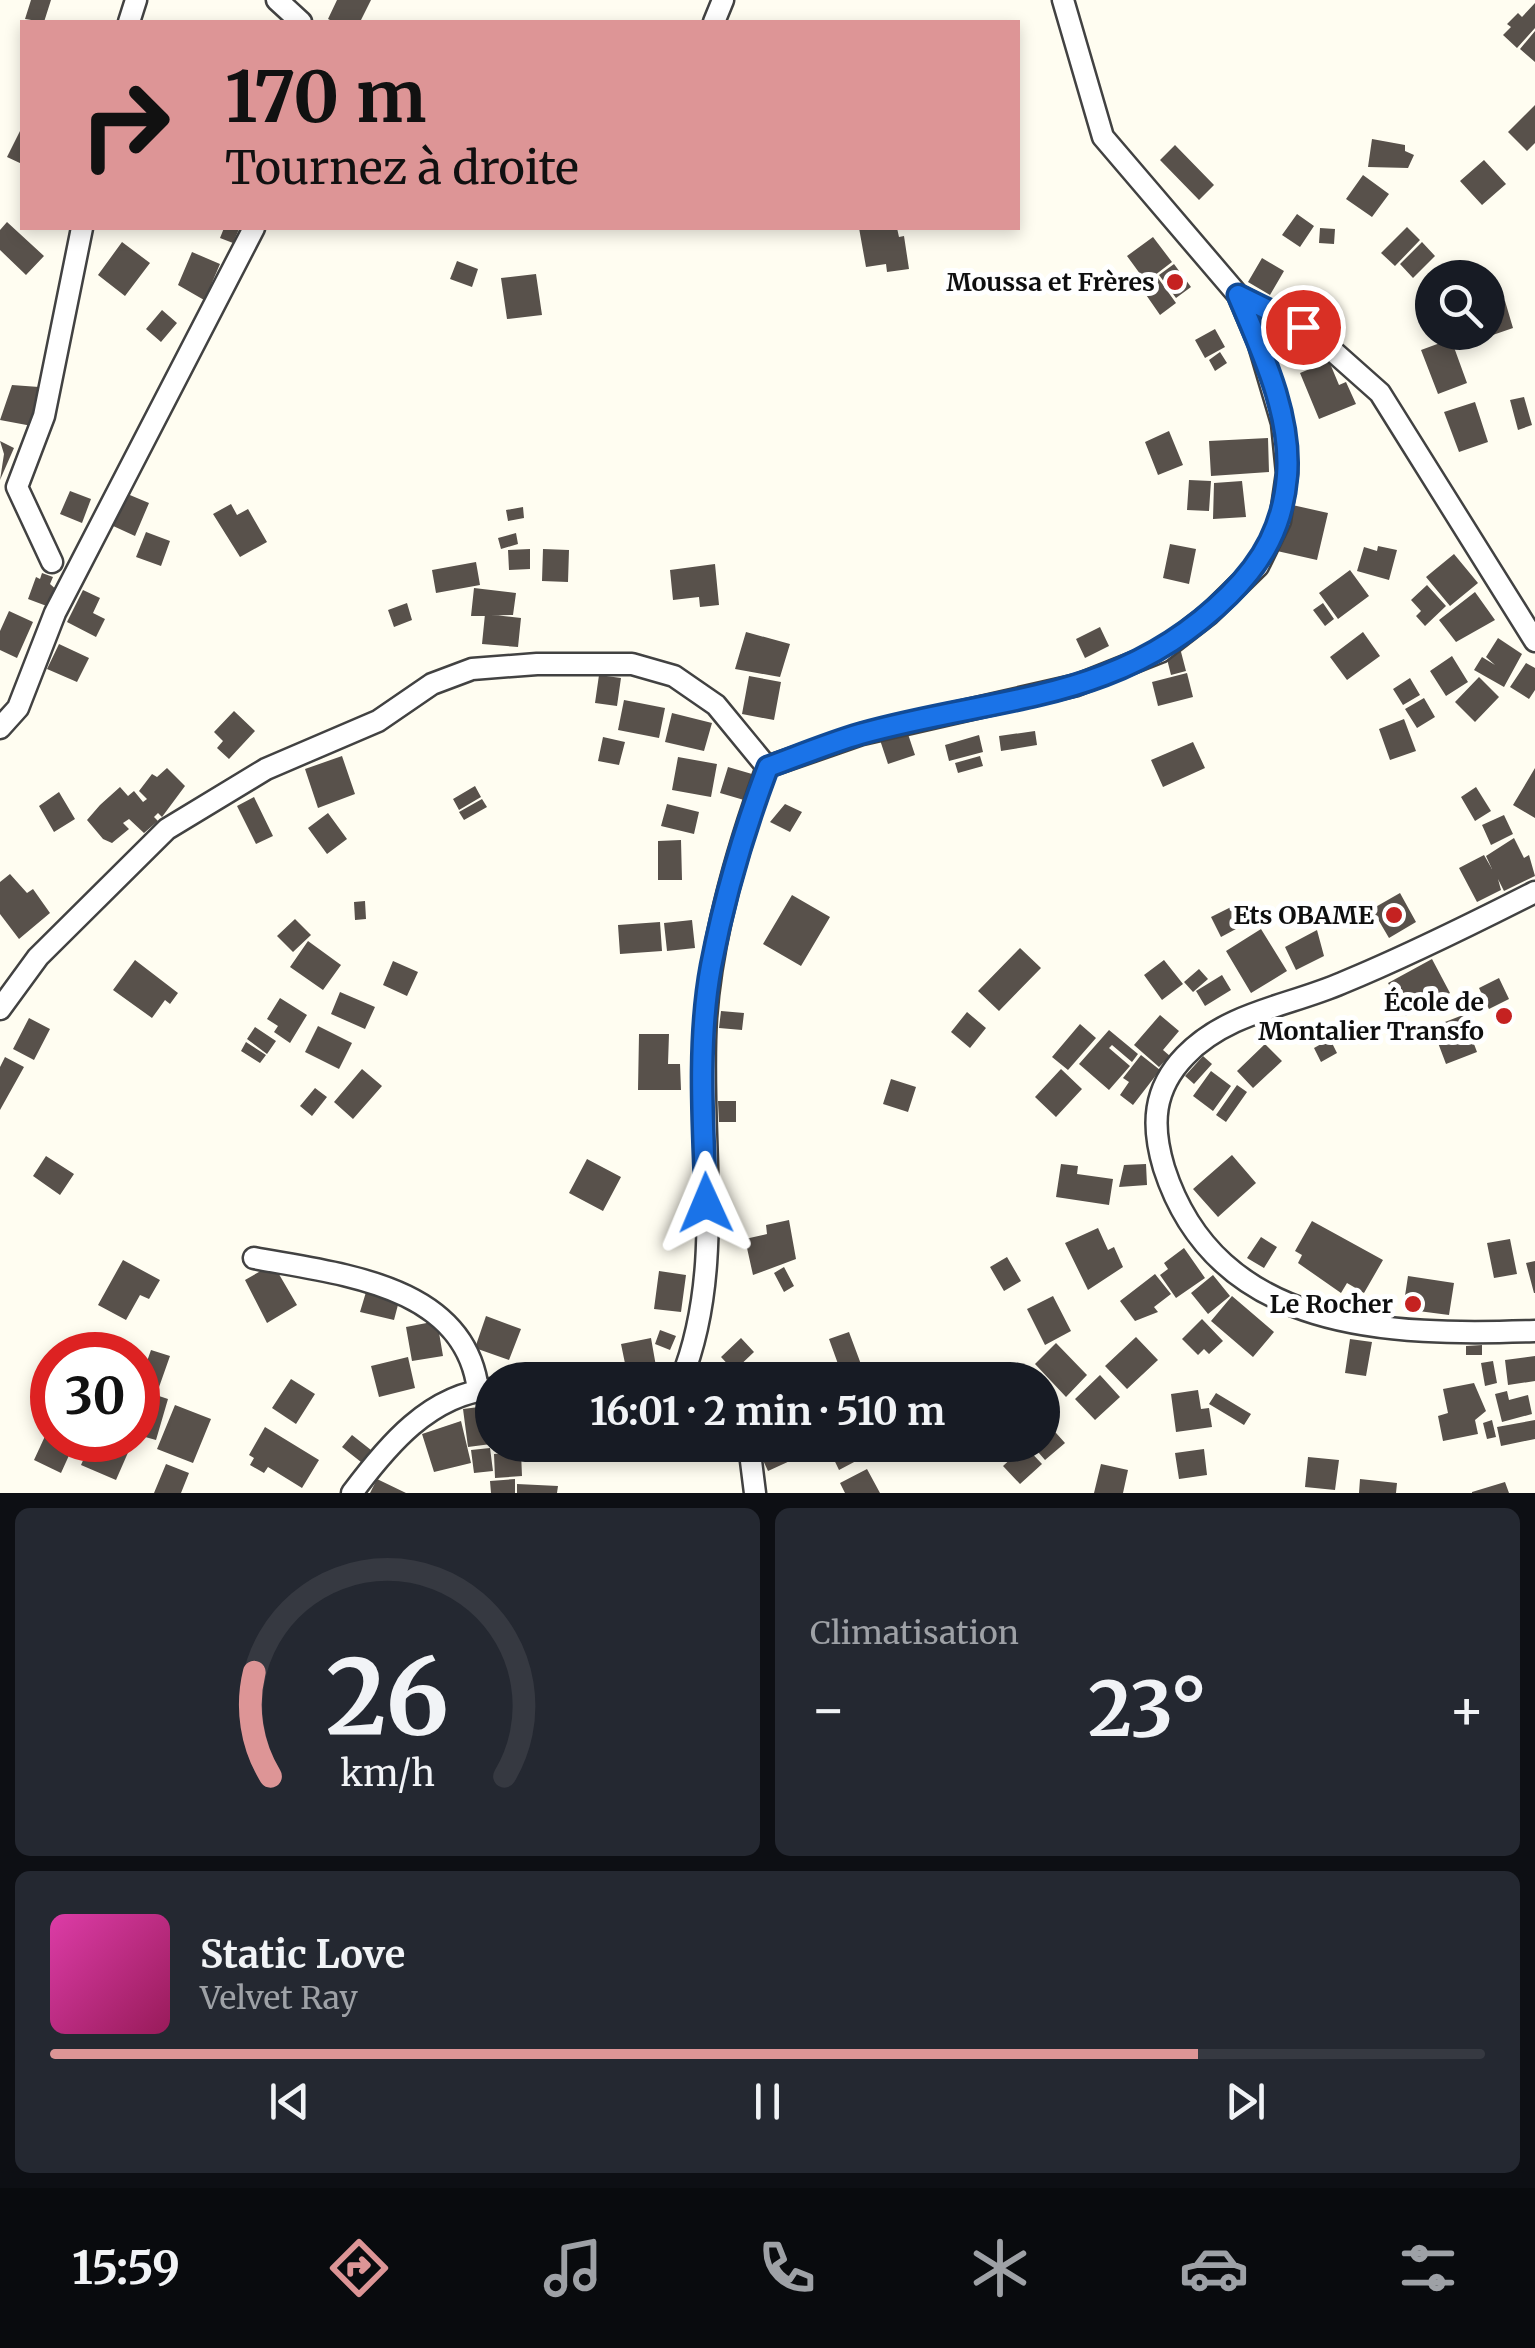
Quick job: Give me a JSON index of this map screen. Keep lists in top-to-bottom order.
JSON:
{
  "places": [
    "Moussa et Frères",
    "Ets OBAME",
    "École de Montalier Transfo",
    "Le Rocher"
  ],
  "page": {
    "turn": ["170 m", "Tournez à droite"],
    "limit": "30",
    "trip": "16:01 · 2 min · 510 m",
    "tile": "Climatisation",
    "heat": ["−", "23°", "+"],
    "song": ["Static Love", "Velvet Ray"],
    "tabs": "15:59",
    "gauge": ["26", "km/h"]
  }
}
